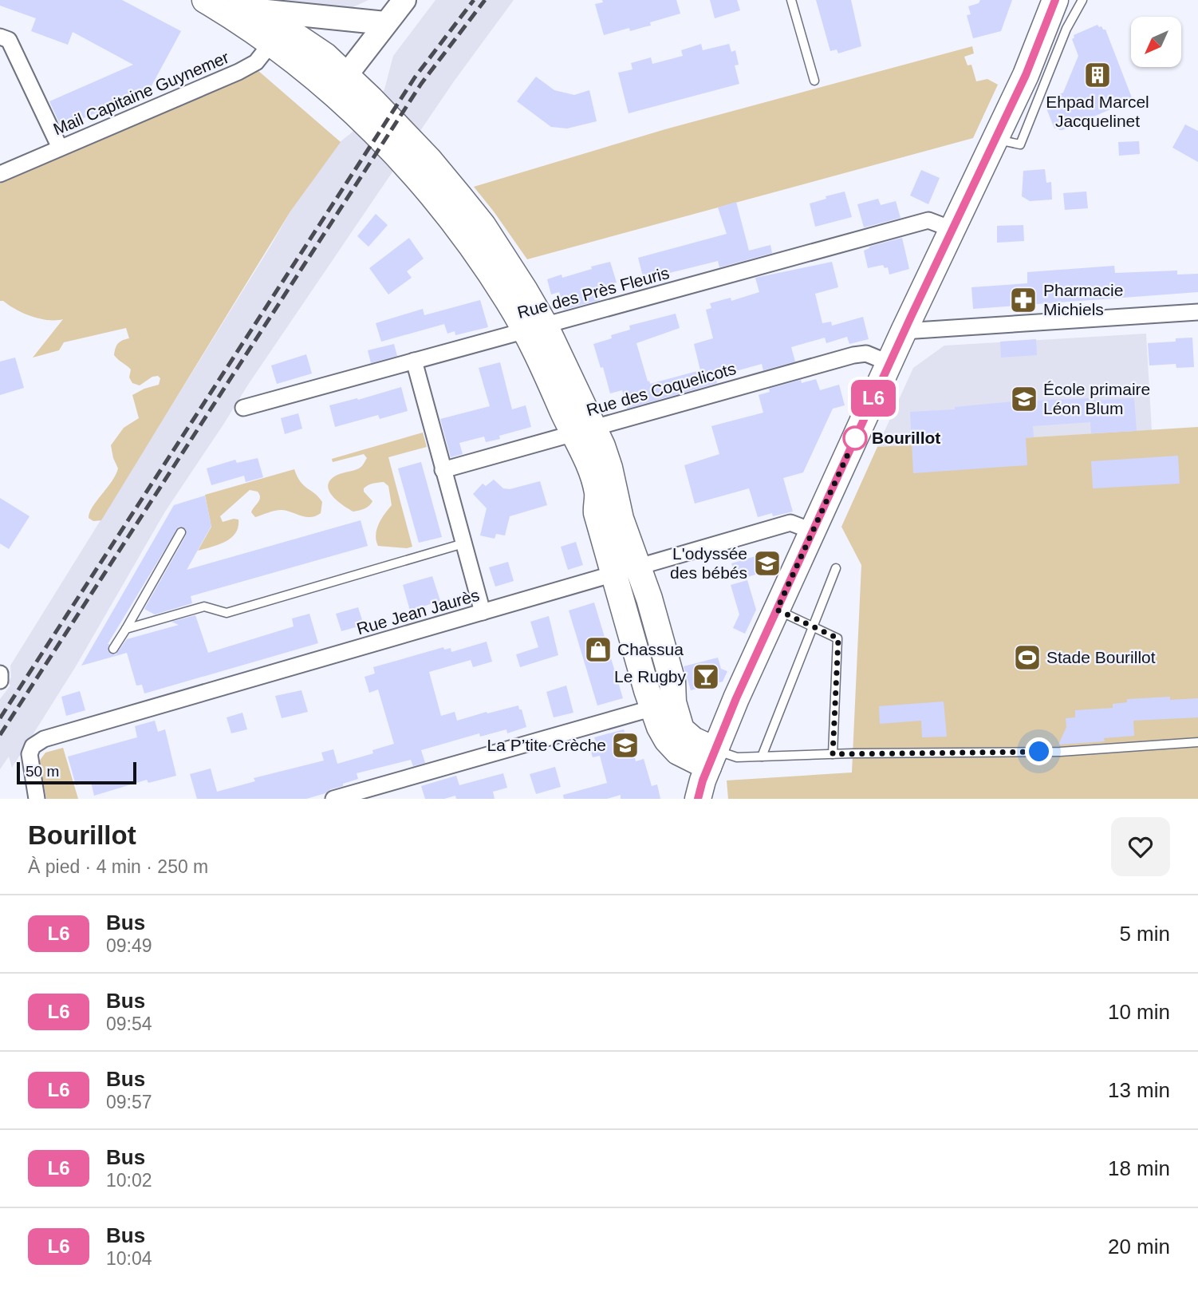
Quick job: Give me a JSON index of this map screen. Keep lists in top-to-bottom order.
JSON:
{
  "streets": {
    "street": [
      "Mail Capitaine Guynemer",
      "Rue des Près Fleuris",
      "Rue des Coquelicots",
      "Rue Jean Jaurès"
    ]
  },
  "places": {
    "building": ["Ehpad Marcel Jacquelinet"],
    "pharmacy": ["Pharmacie Michiels"],
    "school or university": ["École primaire Léon Blum", "L'odyssée des bébés", "La P’tite Crèche"],
    "other": ["Bourillot"],
    "shop": ["Chassua"],
    "sports": ["Stade Bourillot"],
    "bar": ["Le Rugby"]
  },
  "lines": ["bus line L6"],
  "scale_bar": "50 m",
  "north": "bottom left",
  "page": {
    "on_map": "L6",
    "scale": "50 m",
    "heading": ["Bourillot", "À pied · 4 min · 250 m"],
    "list": [
      {
        "mark": "L6",
        "name": "Bus",
        "note": "09:49",
        "value": "5 min"
      },
      {
        "mark": "L6",
        "name": "Bus",
        "note": "09:54",
        "value": "10 min"
      },
      {
        "mark": "L6",
        "name": "Bus",
        "note": "09:57",
        "value": "13 min"
      },
      {
        "mark": "L6",
        "name": "Bus",
        "note": "10:02",
        "value": "18 min"
      },
      {
        "mark": "L6",
        "name": "Bus",
        "note": "10:04",
        "value": "20 min"
      }
    ]
  }
}
